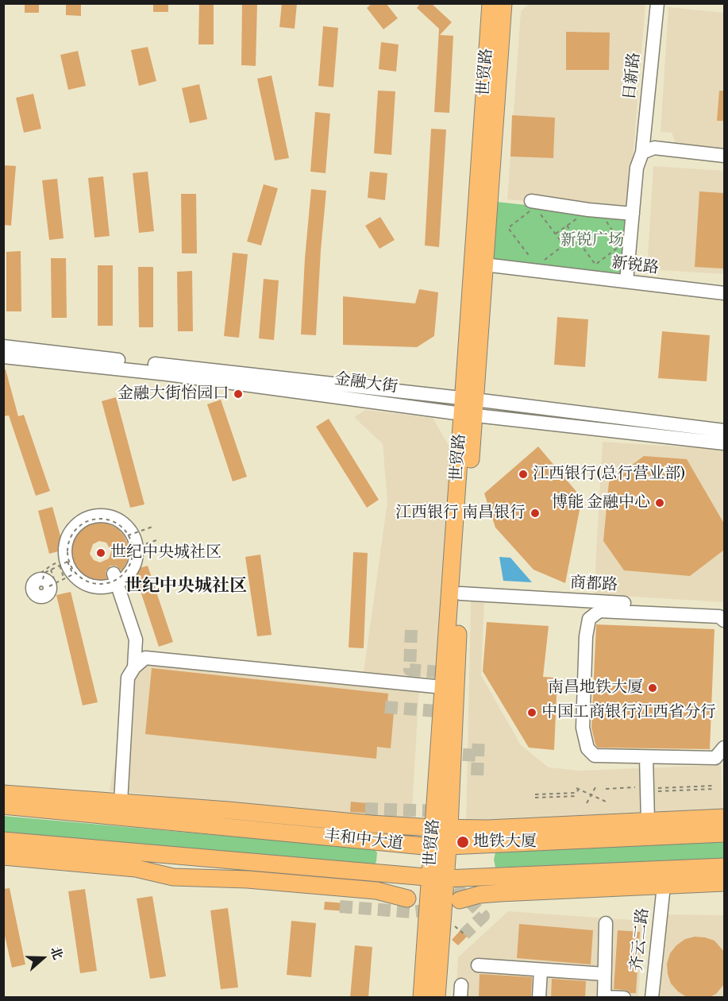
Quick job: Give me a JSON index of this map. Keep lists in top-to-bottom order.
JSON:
{
  "streets": {
    "main road": ["世贸路", "丰和中大道"],
    "street": [
      "日新路",
      "新锐路",
      "金融大街",
      "商都路",
      "齐云二路"
    ]
  },
  "crossings": [
    ["世贸路", "新锐路"],
    ["世贸路", "金融大街"],
    ["世贸路", "商都路"],
    ["世贸路", "丰和中大道"],
    ["日新路", "新锐路"]
  ],
  "districts": ["世纪中央城社区"],
  "parks": ["新锐广场"],
  "places": [
    "金融大街怡园口",
    "江西银行(总行营业部)",
    "博能 金融中心",
    "江西银行 南昌银行",
    "世纪中央城社区",
    "南昌地铁大厦",
    "中国工商银行江西省分行",
    "地铁大厦"
  ],
  "north": "right"
}
